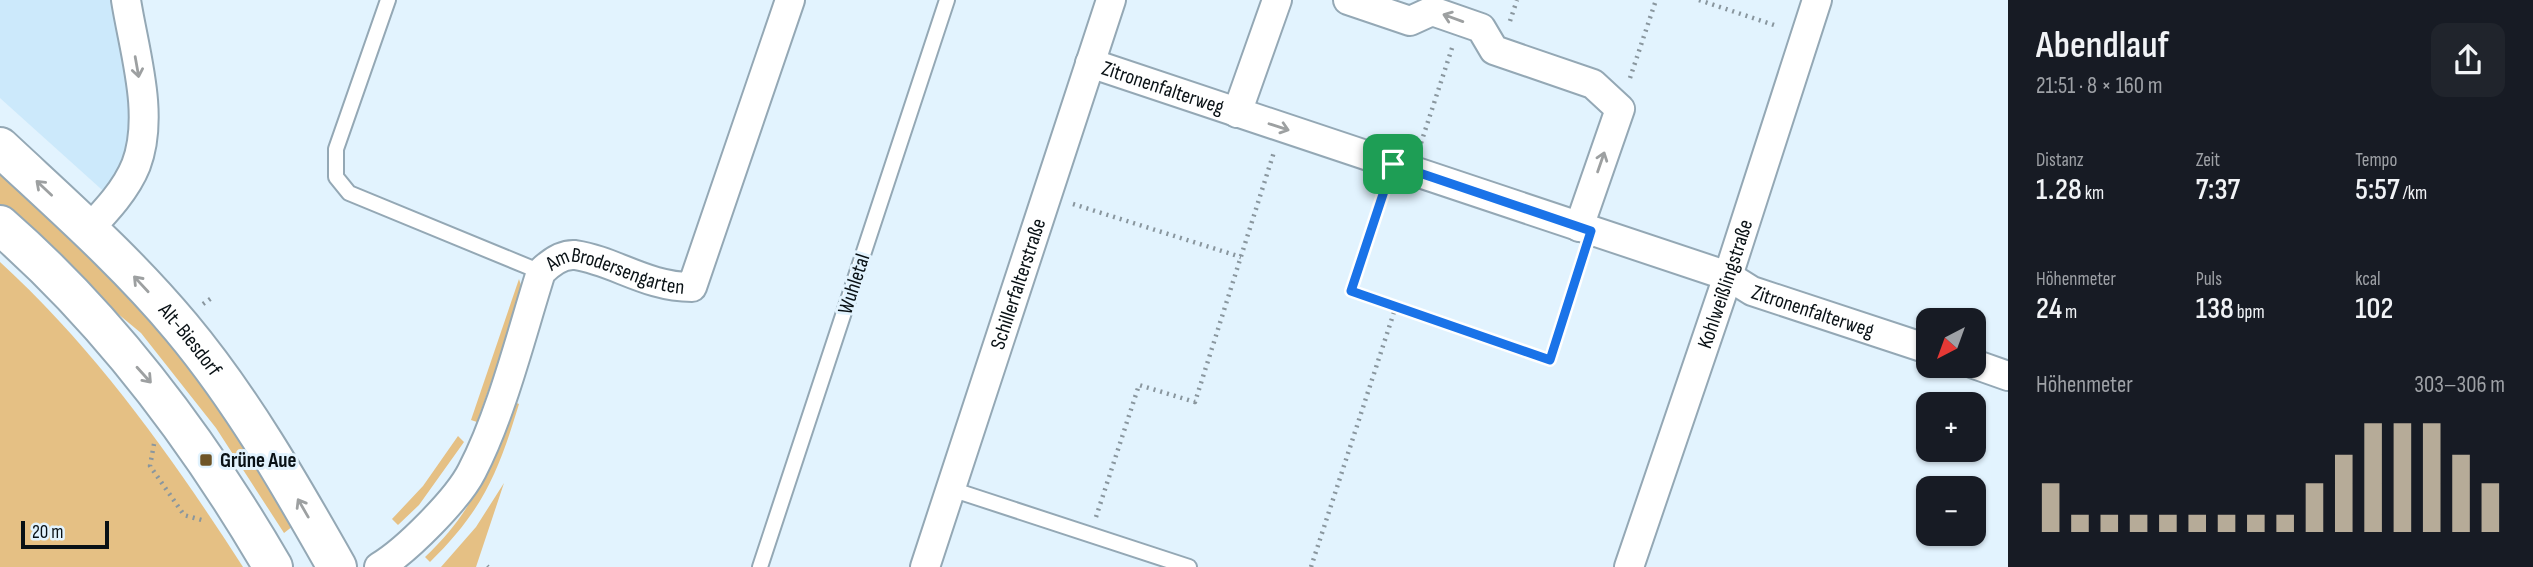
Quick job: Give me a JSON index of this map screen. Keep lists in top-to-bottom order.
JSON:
{
  "streets": {
    "main road": ["Alt-Biesdorf"],
    "street": [
      "Zitronenfalterweg",
      "Am Brodersengarten",
      "Schillerfalterstraße",
      "Kohlweißlingstraße"
    ],
    "lane": ["Wuhletal"]
  },
  "crossings": [
    ["Zitronenfalterweg", "Schillerfalterstraße"],
    ["Zitronenfalterweg", "Kohlweißlingstraße"]
  ],
  "places": {
    "transit": ["Grüne Aue"]
  },
  "scale_bar": "20 m",
  "north": "bottom left",
  "page": {
    "heading": ["Abendlauf", "21:51 · 8 × 160 m"],
    "stats": [
      ["Distanz", "1.28 km"],
      ["Zeit", "7:37"],
      ["Tempo", "5:57 /km"],
      ["Höhenmeter", "24 m"],
      ["Puls", "138 bpm"],
      ["kcal", "102"]
    ],
    "map_buttons": ["+", "−"],
    "chart": ["Höhenmeter", "303–306 m"],
    "scale": "20 m"
  }
}
